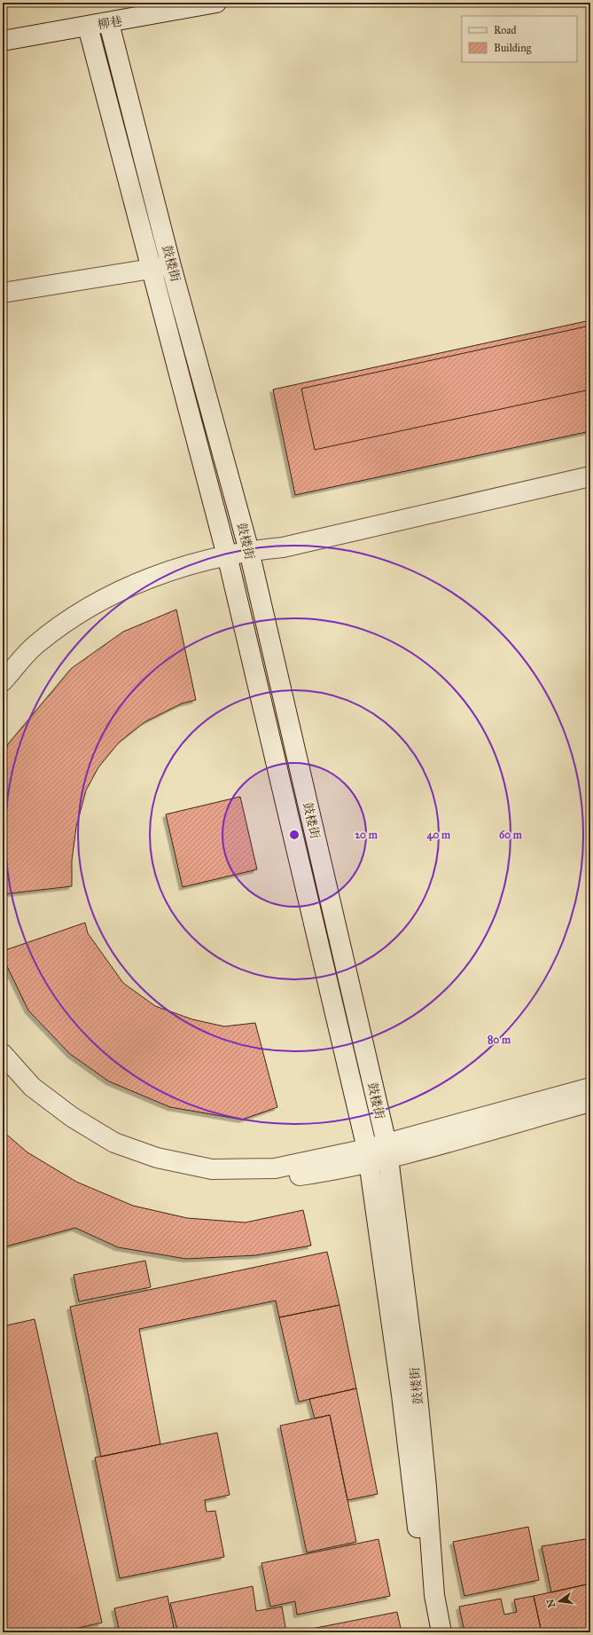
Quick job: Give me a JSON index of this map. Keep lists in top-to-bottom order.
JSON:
{
  "streets": {
    "street": ["柳巷", "鼓楼街"]
  },
  "crossings": [
    ["柳巷", "鼓楼街"]
  ],
  "legend": ["Road", "Building"],
  "north": "left",
  "rings": [
    "20 m",
    "40 m",
    "60 m",
    "80 m"
  ]
}
